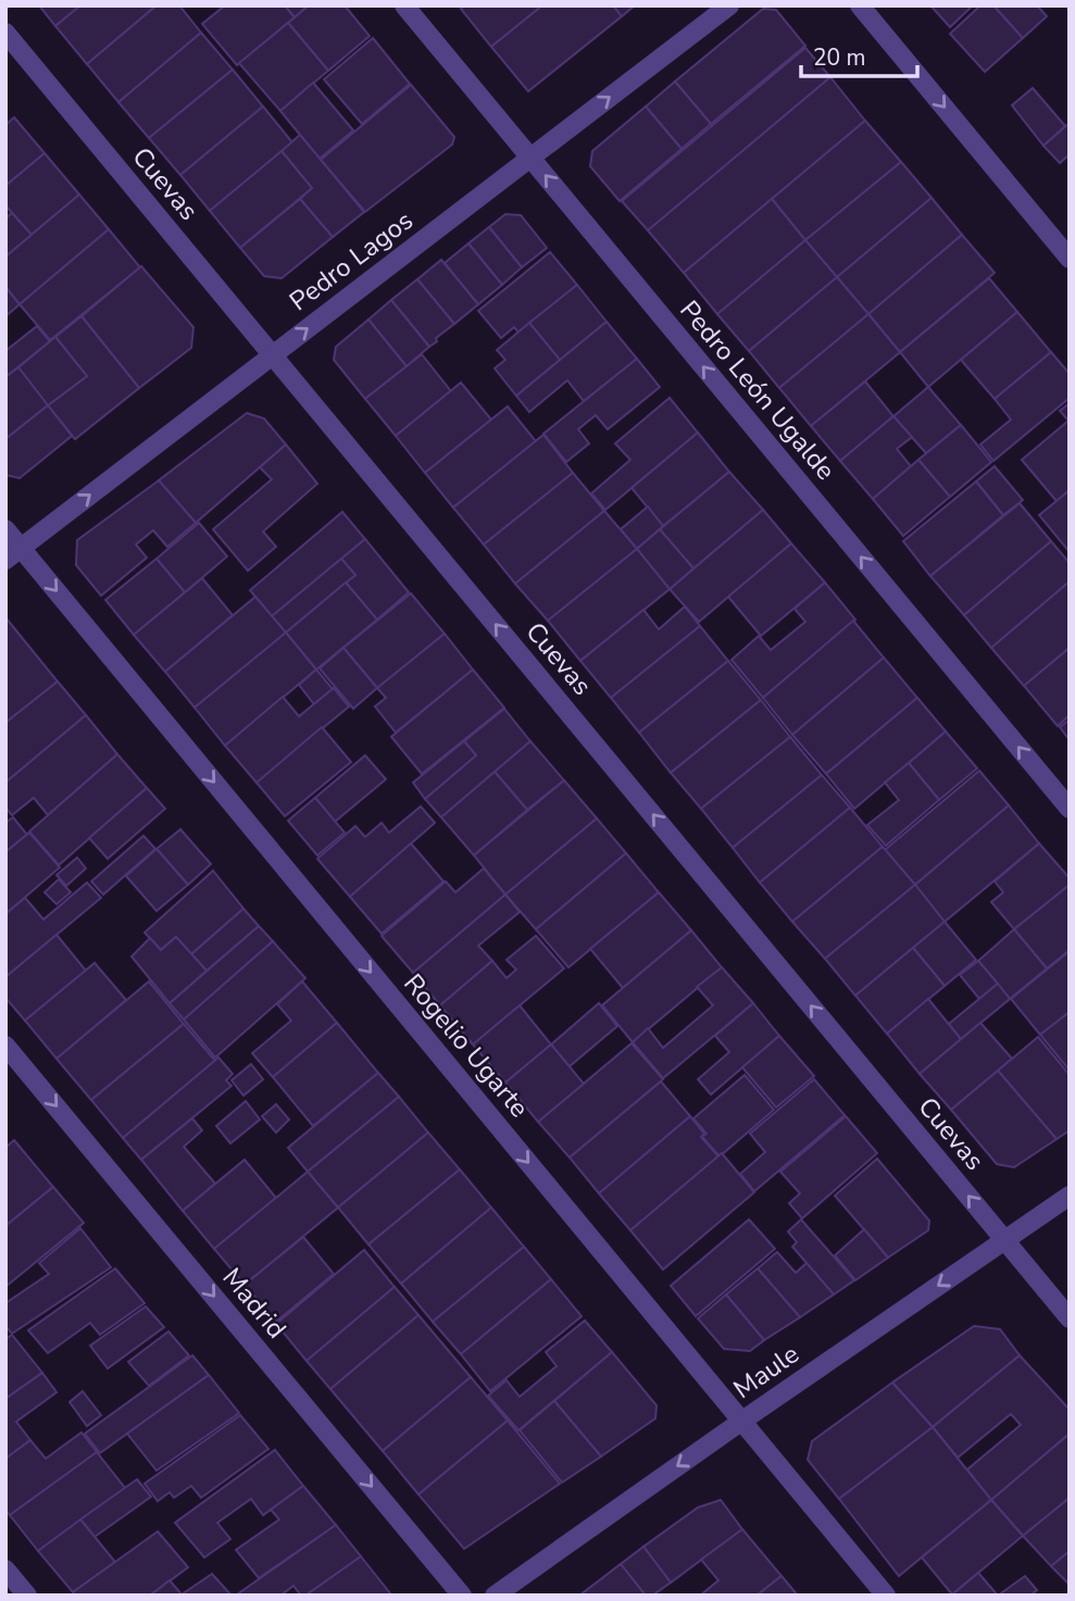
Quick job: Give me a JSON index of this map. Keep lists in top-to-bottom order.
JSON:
{
  "streets": {
    "street": [
      "Cuevas",
      "Pedro Lagos",
      "Pedro León Ugalde",
      "Rogelio Ugarte",
      "Madrid",
      "Maule"
    ]
  },
  "crossings": [
    ["Cuevas", "Pedro Lagos"],
    ["Cuevas", "Maule"],
    ["Pedro Lagos", "Pedro León Ugalde"],
    ["Pedro Lagos", "Rogelio Ugarte"],
    ["Rogelio Ugarte", "Maule"]
  ],
  "one_way": [
    "Cuevas",
    "Pedro Lagos",
    "Pedro León Ugalde",
    "Rogelio Ugarte",
    "Madrid",
    "Maule"
  ],
  "scale_bar": "20 m"
}
